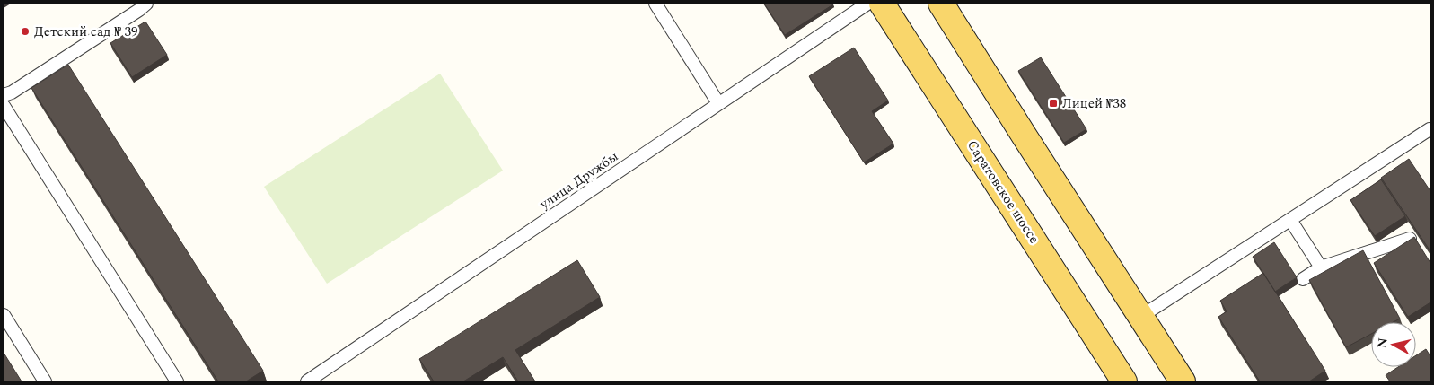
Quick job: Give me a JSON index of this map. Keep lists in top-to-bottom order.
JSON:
{
  "streets": {
    "main road": ["Саратовское шоссе"],
    "lane": ["улица Дружбы"]
  },
  "places": {
    "other": ["Детский сад № 39"],
    "transit": ["Лицей №38"]
  },
  "north": "left"
}
